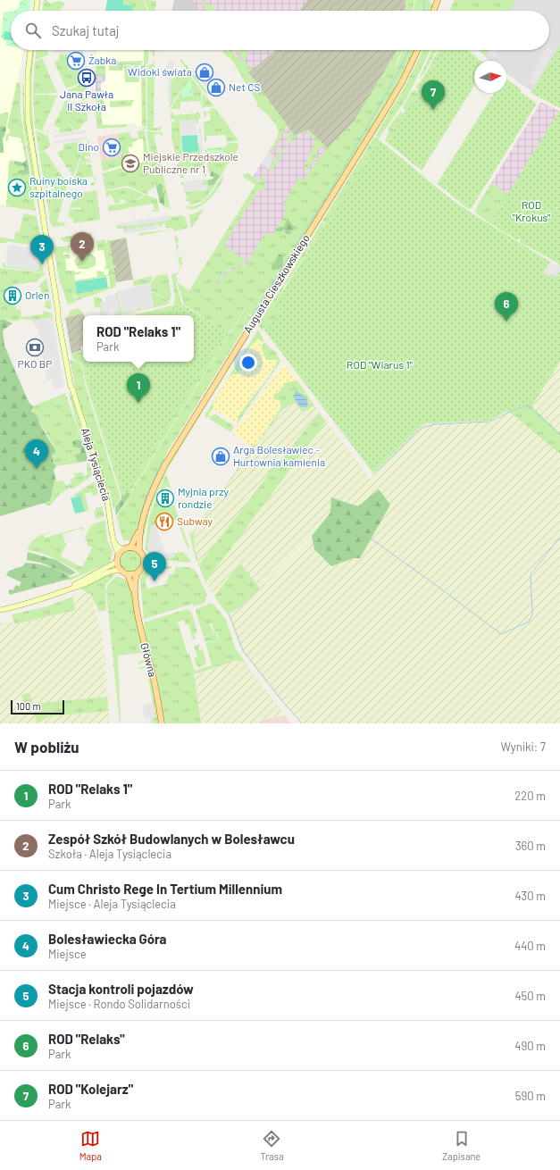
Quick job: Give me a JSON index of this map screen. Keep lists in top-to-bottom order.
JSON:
{
  "streets": {
    "main road": ["Augusta Cieszkowskiego", "Główna"],
    "street": ["Aleja Tysiąclecia"]
  },
  "crossings": [
    ["Augusta Cieszkowskiego", "Aleja Tysiąclecia"],
    ["Augusta Cieszkowskiego", "Główna"],
    ["Aleja Tysiąclecia", "Główna"]
  ],
  "parks": ["ROD \"Krokus\"", "ROD \"Wiarus 1\""],
  "places": {
    "supermarket": ["Żabka", "Dino"],
    "shop": ["Widoki świata", "Net CS", "Arga Bolesławiec - Hurtownia kamienia"],
    "bus stop": ["Jana Pawła II Szkoła"],
    "school or university": ["Miejskie Przedszkole Publiczne nr 1"],
    "place": ["Ruiny boiska szpitalnego"],
    "building": ["Orlen", "Myjnia przy rondzie"],
    "bank": ["PKO BP"],
    "restaurant": ["Subway"]
  },
  "scale_bar": "100 m",
  "north": "right",
  "page": {
    "search": "Szukaj tutaj",
    "pins": [
      "7",
      "2",
      "3",
      "6",
      "1",
      "4",
      "5"
    ],
    "popup": ["ROD \"Relaks 1\"", "Park"],
    "scale": "100 m",
    "heading": ["W pobliżu", "Wyniki: 7"],
    "list": [
      {
        "mark": "1",
        "name": "ROD \"Relaks 1\"",
        "note": "Park",
        "value": "220 m"
      },
      {
        "mark": "2",
        "name": "Zespół Szkół Budowlanych w Bolesławcu",
        "note": "Szkoła · Aleja Tysiąclecia",
        "value": "360 m"
      },
      {
        "mark": "3",
        "name": "Cum Christo Rege In Tertium Millennium",
        "note": "Miejsce · Aleja Tysiąclecia",
        "value": "430 m"
      },
      {
        "mark": "4",
        "name": "Bolesławiecka Góra",
        "note": "Miejsce",
        "value": "440 m"
      },
      {
        "mark": "5",
        "name": "Stacja kontroli pojazdów",
        "note": "Miejsce · Rondo Solidarności",
        "value": "450 m"
      },
      {
        "mark": "6",
        "name": "ROD \"Relaks\"",
        "note": "Park",
        "value": "490 m"
      },
      {
        "mark": "7",
        "name": "ROD \"Kolejarz\"",
        "note": "Park",
        "value": "590 m"
      }
    ],
    "nav": ["Mapa", "Trasa", "Zapisane"]
  }
}
